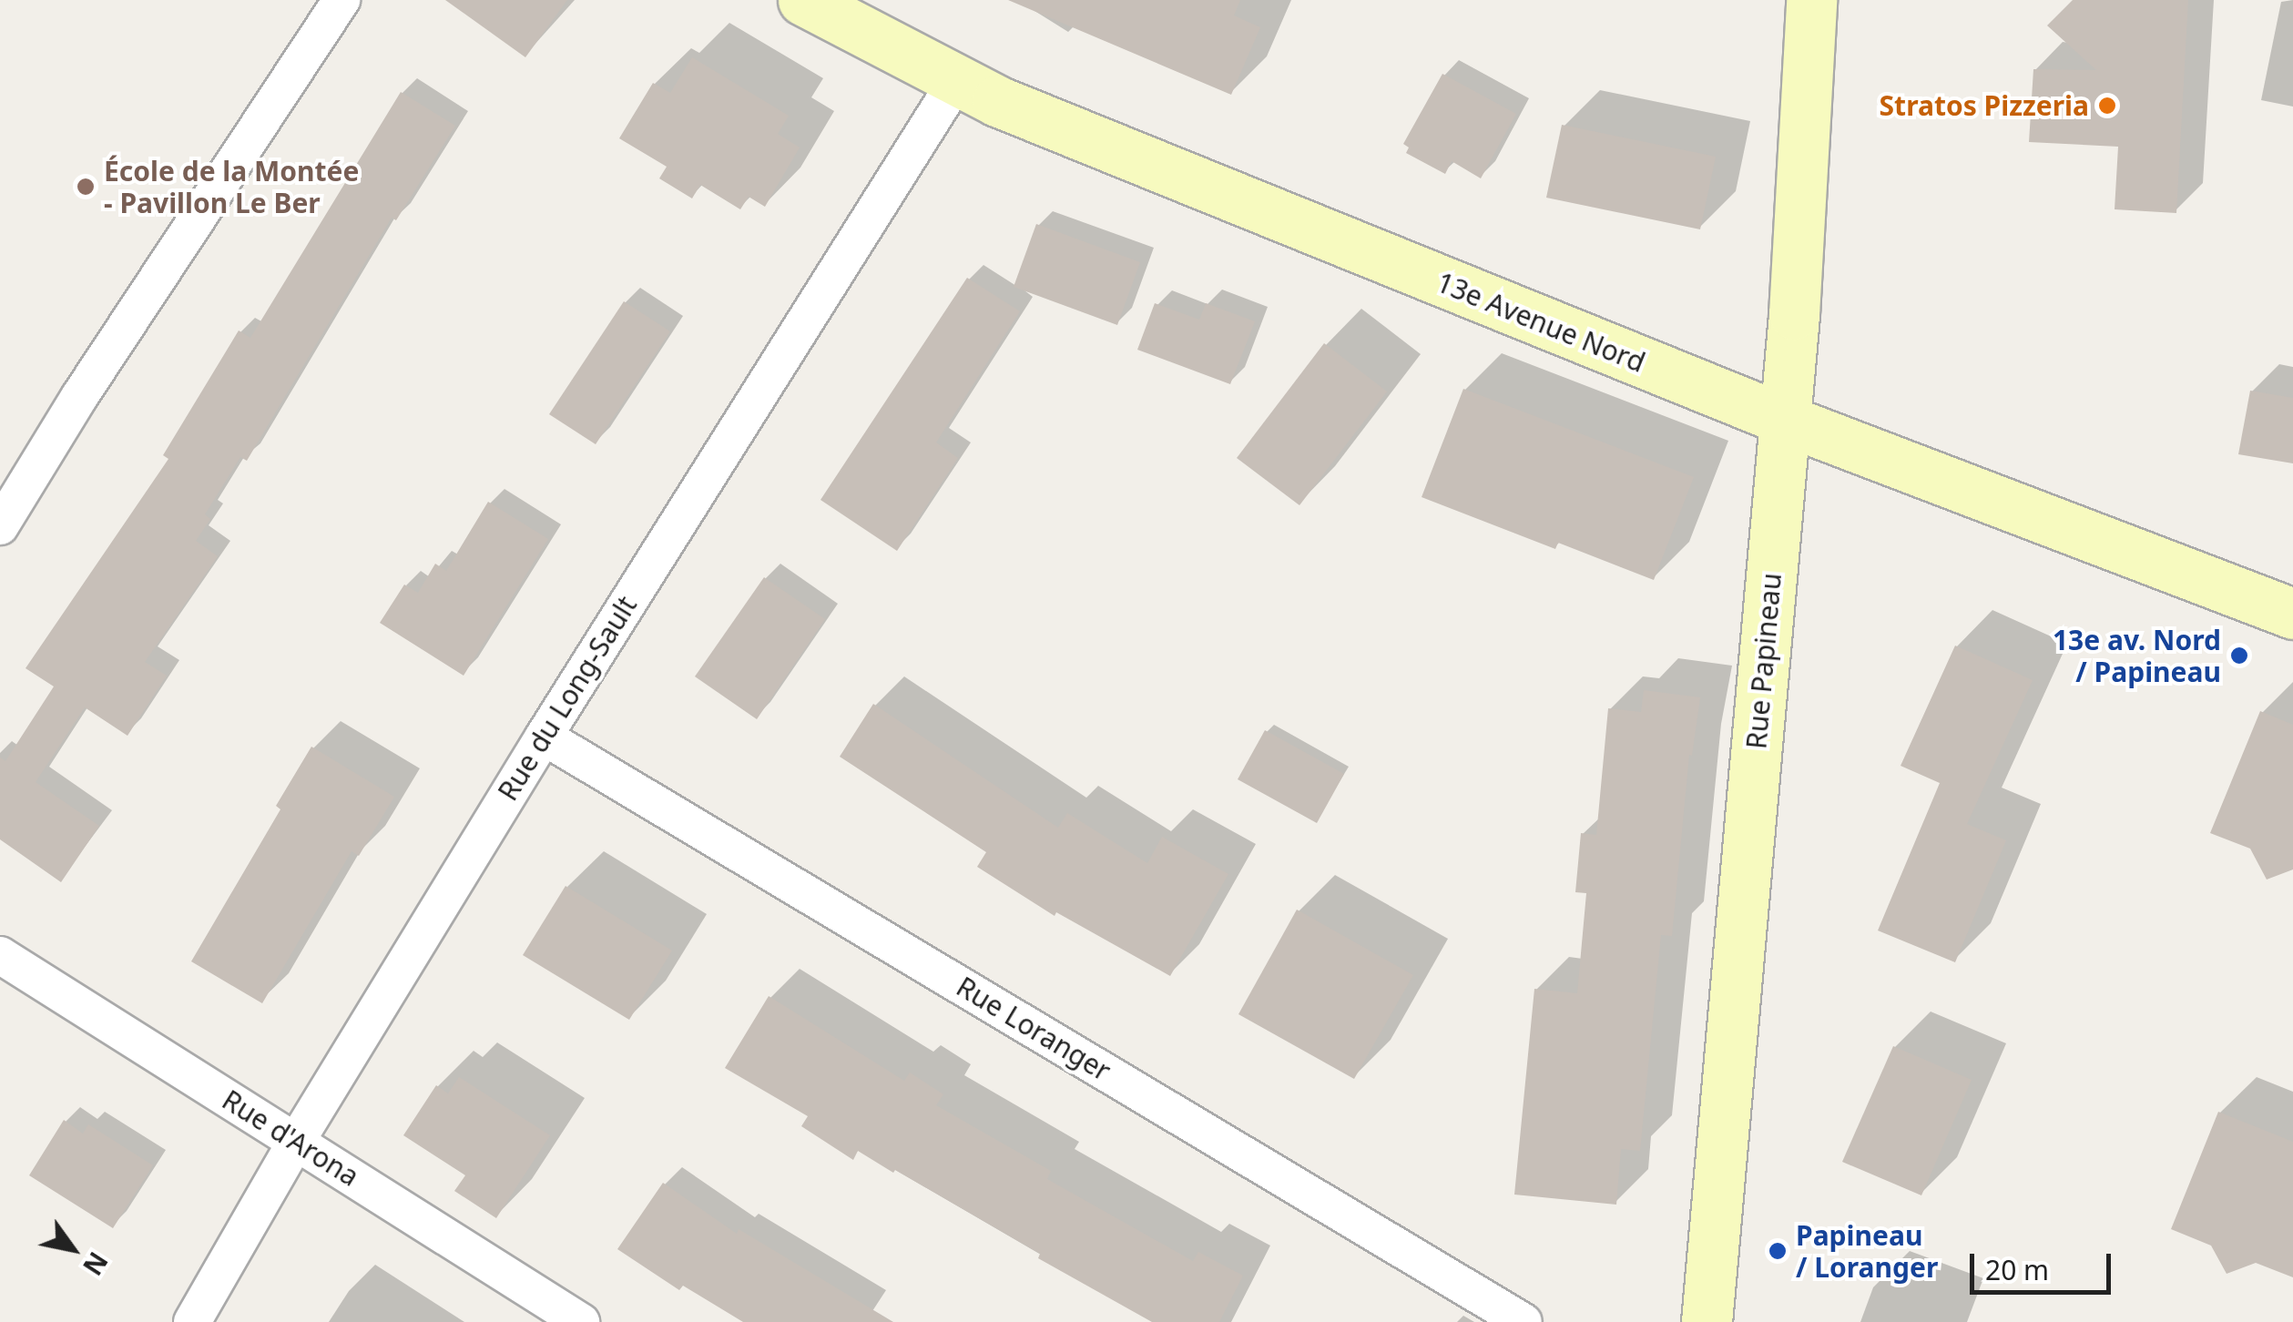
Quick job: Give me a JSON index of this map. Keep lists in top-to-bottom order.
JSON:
{
  "streets": {
    "main road": ["13e Avenue Nord", "Rue Papineau"],
    "street": ["Rue du Long-Sault", "Rue Loranger", "Rue d'Arona"]
  },
  "crossings": [
    ["13e Avenue Nord", "Rue Papineau"],
    ["13e Avenue Nord", "Rue du Long-Sault"],
    ["Rue du Long-Sault", "Rue Loranger"],
    ["Rue du Long-Sault", "Rue d'Arona"]
  ],
  "places": [
    "Stratos Pizzeria",
    "École de la Montée - Pavillon Le Ber",
    "13e av. Nord / Papineau",
    "Papineau / Loranger"
  ],
  "scale_bar": "20 m",
  "north": "bottom right"
}
